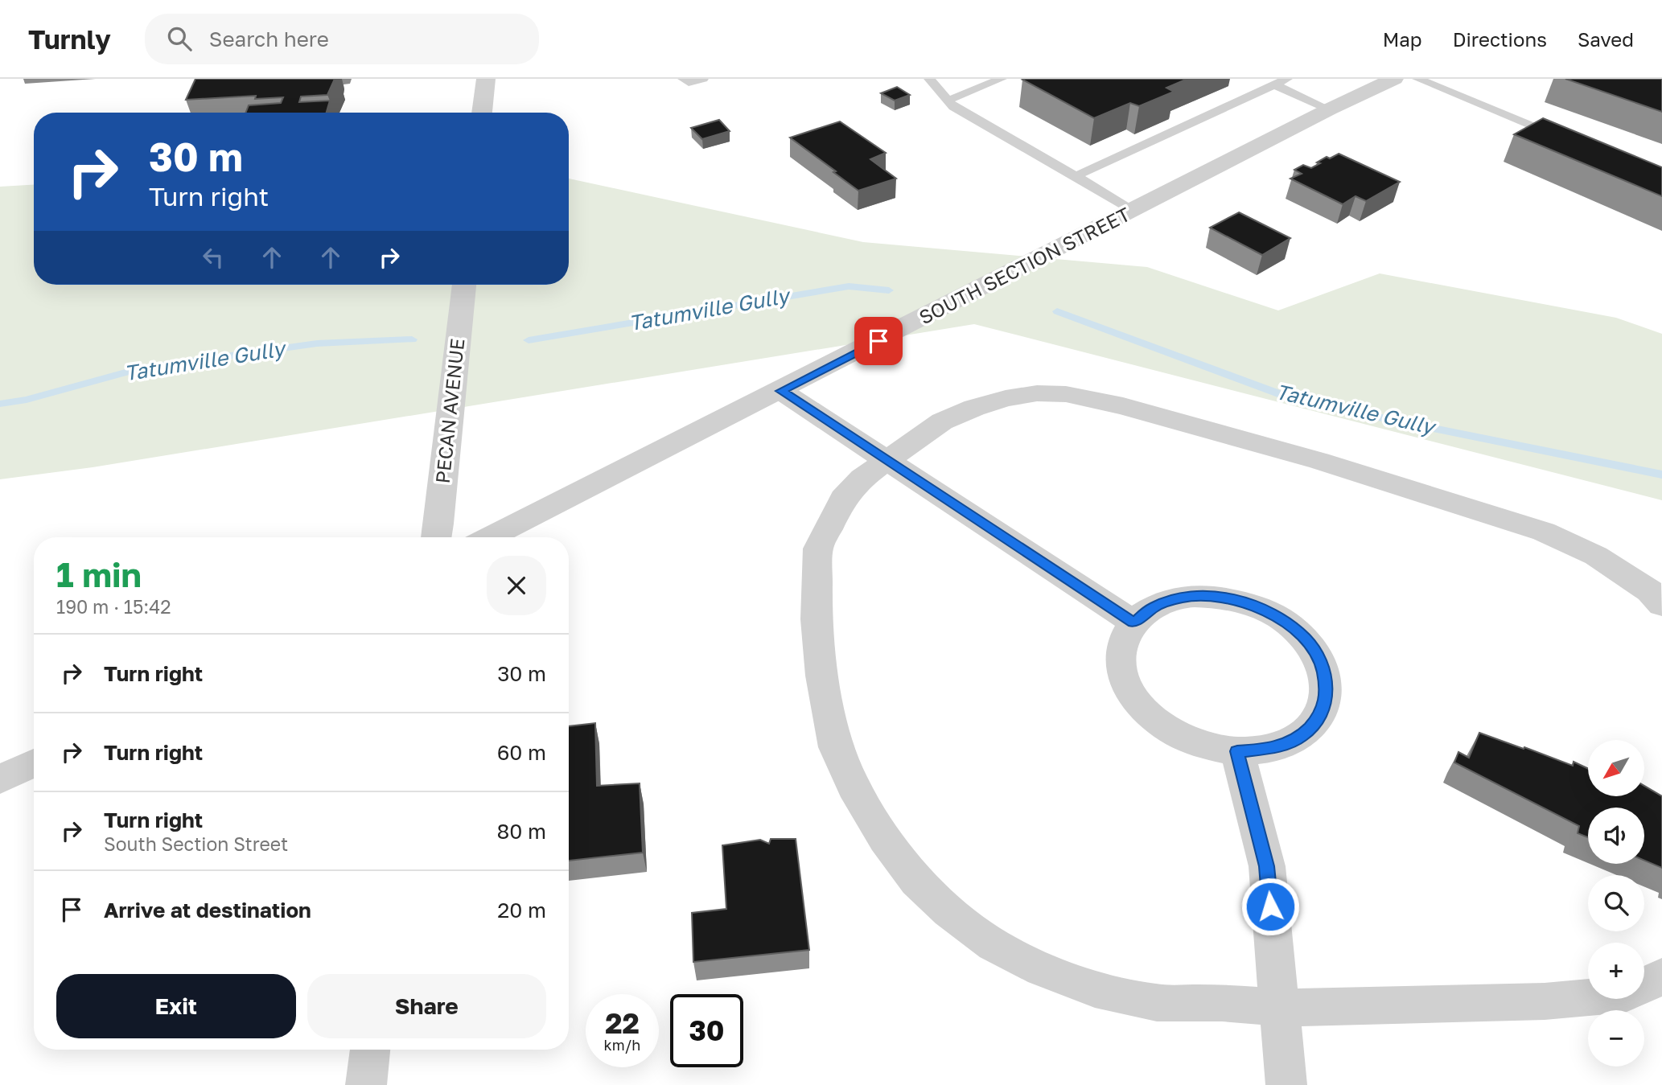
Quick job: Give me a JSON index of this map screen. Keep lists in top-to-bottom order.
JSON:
{
  "streets": {
    "street": ["SOUTH SECTION STREET", "PECAN AVENUE"]
  },
  "water": ["Tatumville Gully"],
  "north": "bottom left",
  "page": {
    "header": "Turnly",
    "search": "Search here",
    "nav": ["Map", "Directions", "Saved"],
    "turn": ["30 m", "Turn right"],
    "heading": ["1 min", "190 m · 15:42"],
    "list": [
      {
        "name": "Turn right",
        "value": "30 m"
      },
      {
        "name": "Turn right",
        "value": "60 m"
      },
      {
        "name": "Turn right",
        "note": "South Section Street",
        "value": "80 m"
      },
      {
        "name": "Arrive at destination",
        "value": "20 m"
      }
    ],
    "map_buttons": ["+", "−"],
    "buttons": ["Exit", "Share"],
    "speed": "22 km/h",
    "limit": "30"
  }
}
